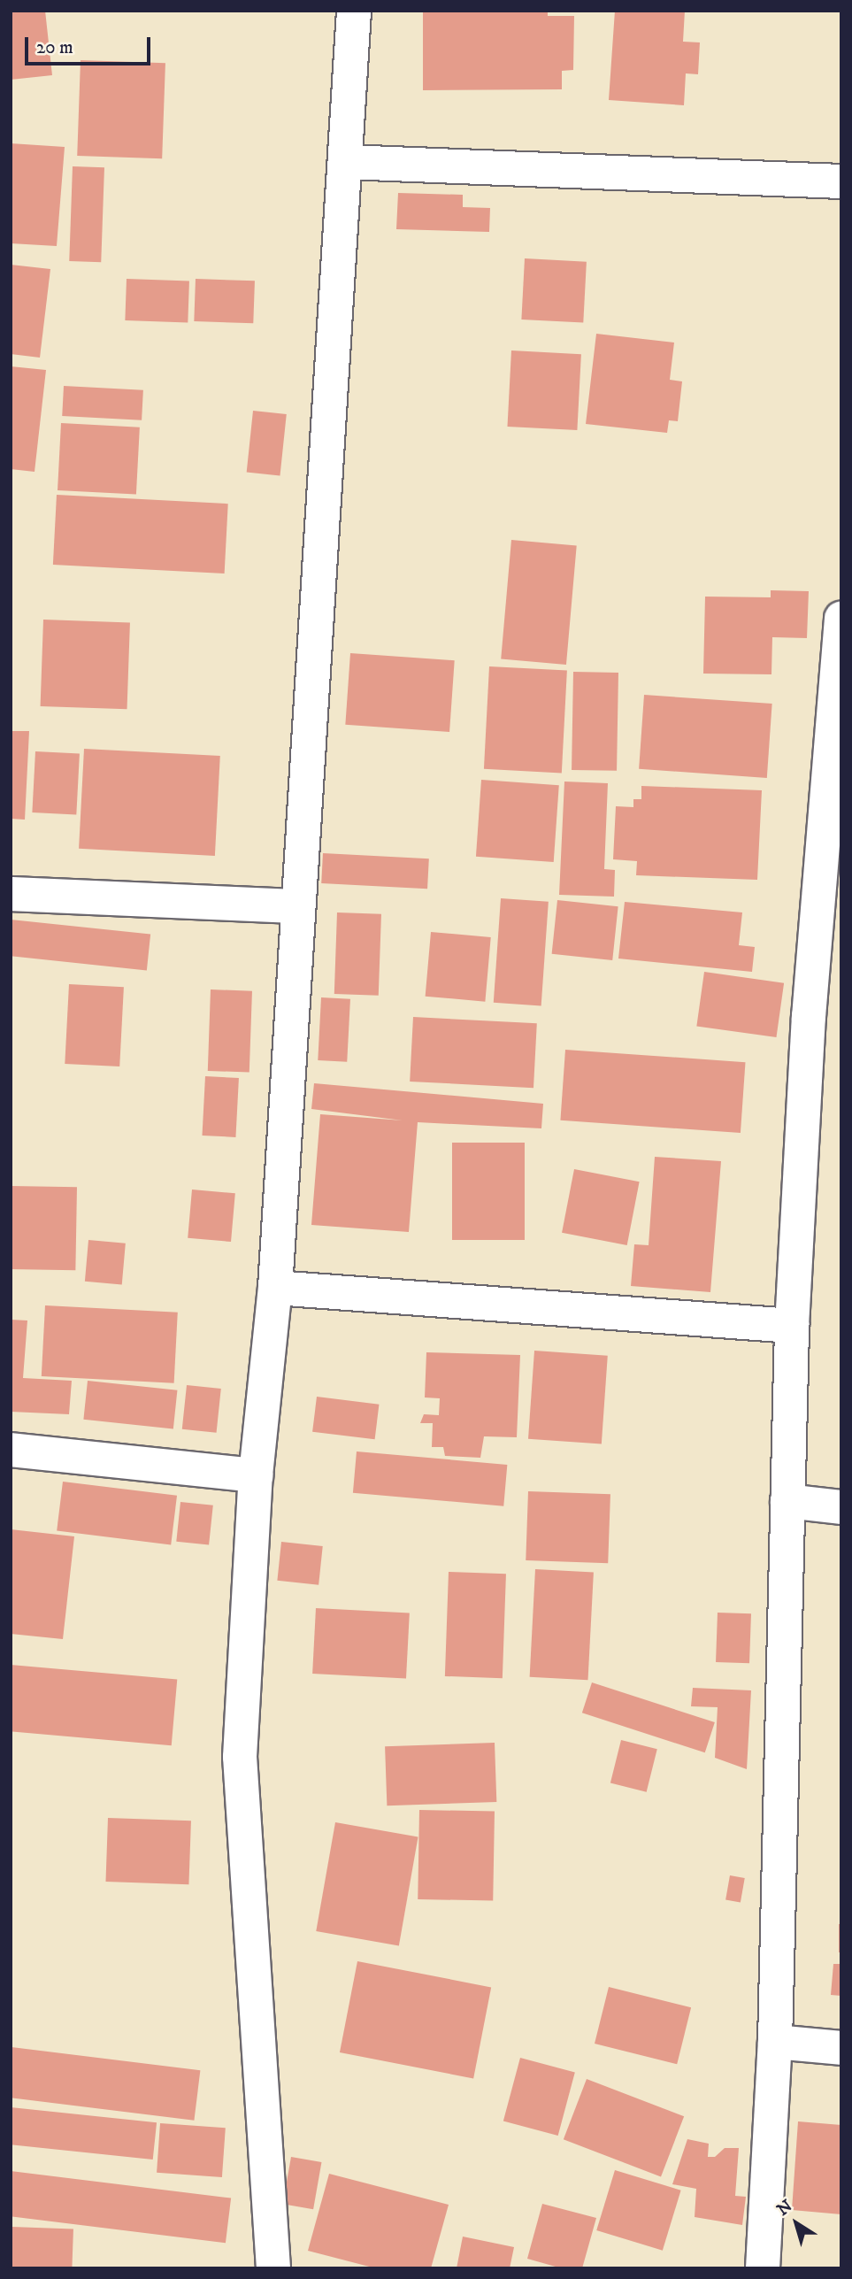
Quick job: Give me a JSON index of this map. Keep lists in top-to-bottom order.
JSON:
{
  "scale_bar": "20 m",
  "north": "top left"
}
